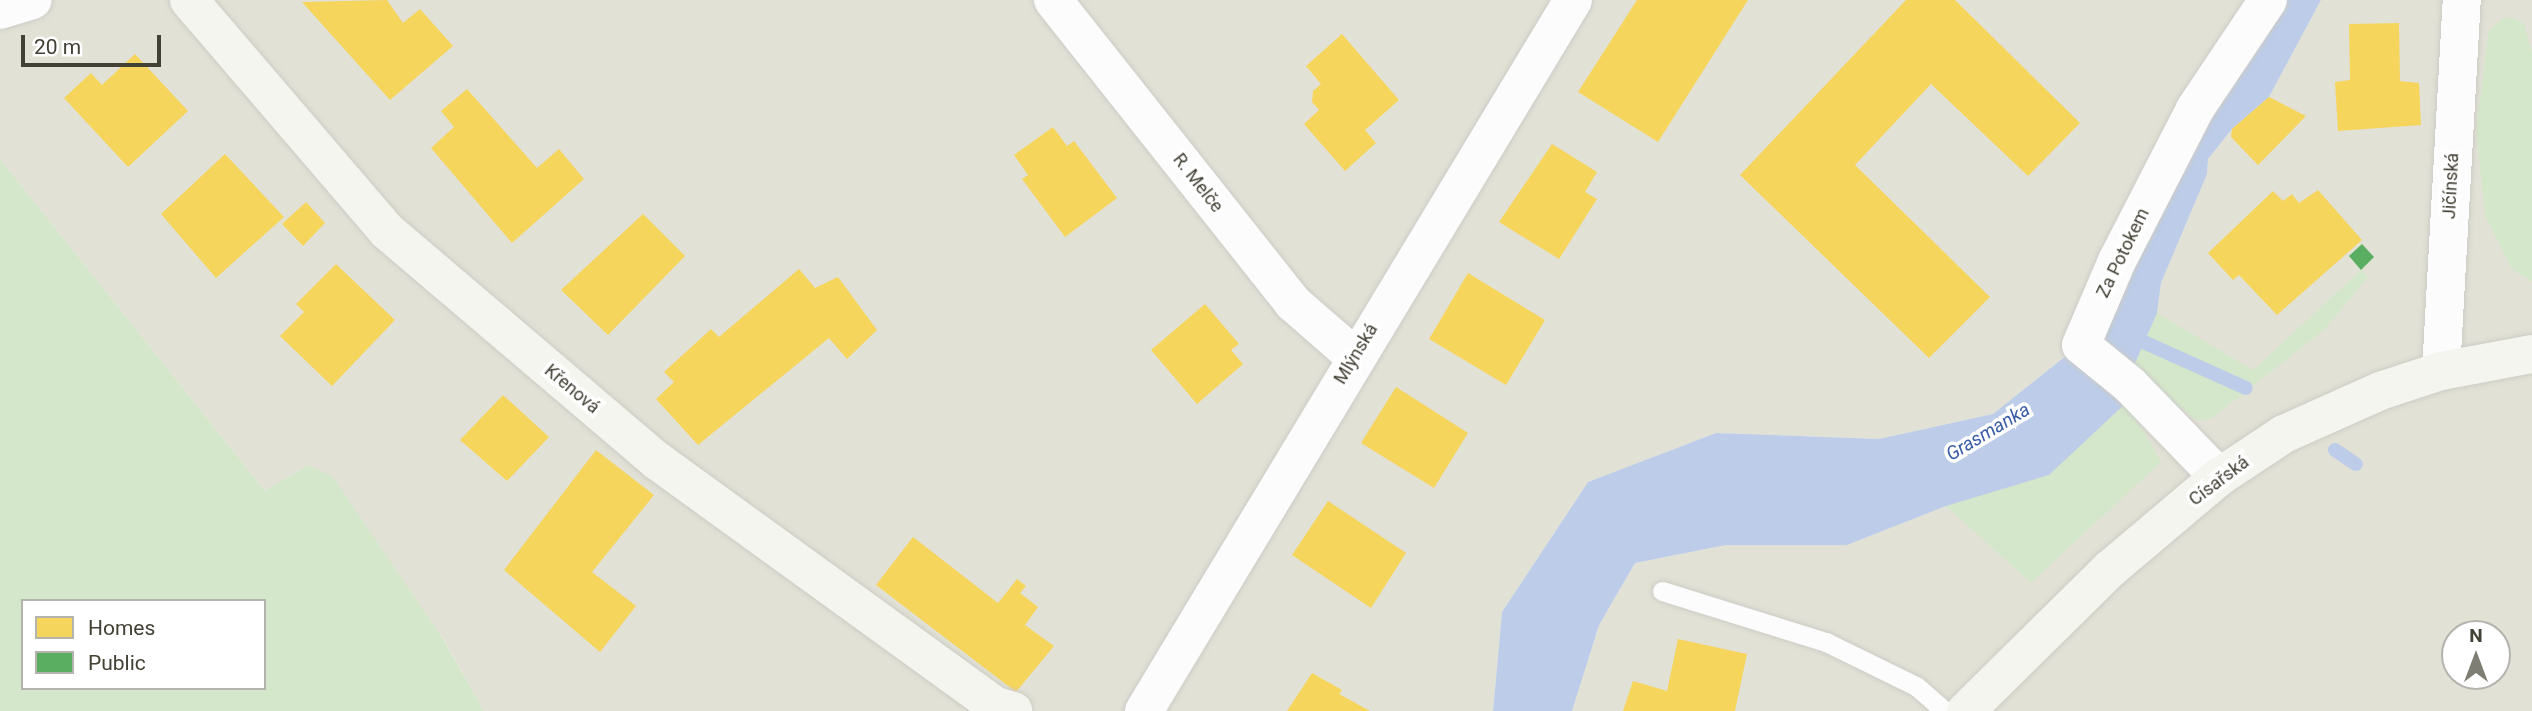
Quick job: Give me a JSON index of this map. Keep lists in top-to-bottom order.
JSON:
{
  "streets": {
    "street": [
      "R. Melče",
      "Jičínská",
      "Za Potokem",
      "Mlýnská",
      "Křenová",
      "Císařská"
    ]
  },
  "crossings": [
    ["R. Melče", "Mlýnská"],
    ["Jičínská", "Císařská"],
    ["Za Potokem", "Císařská"]
  ],
  "water": ["Grasmanka"],
  "legend": ["Homes", "Public"],
  "scale_bar": "20 m",
  "north": "top"
}
